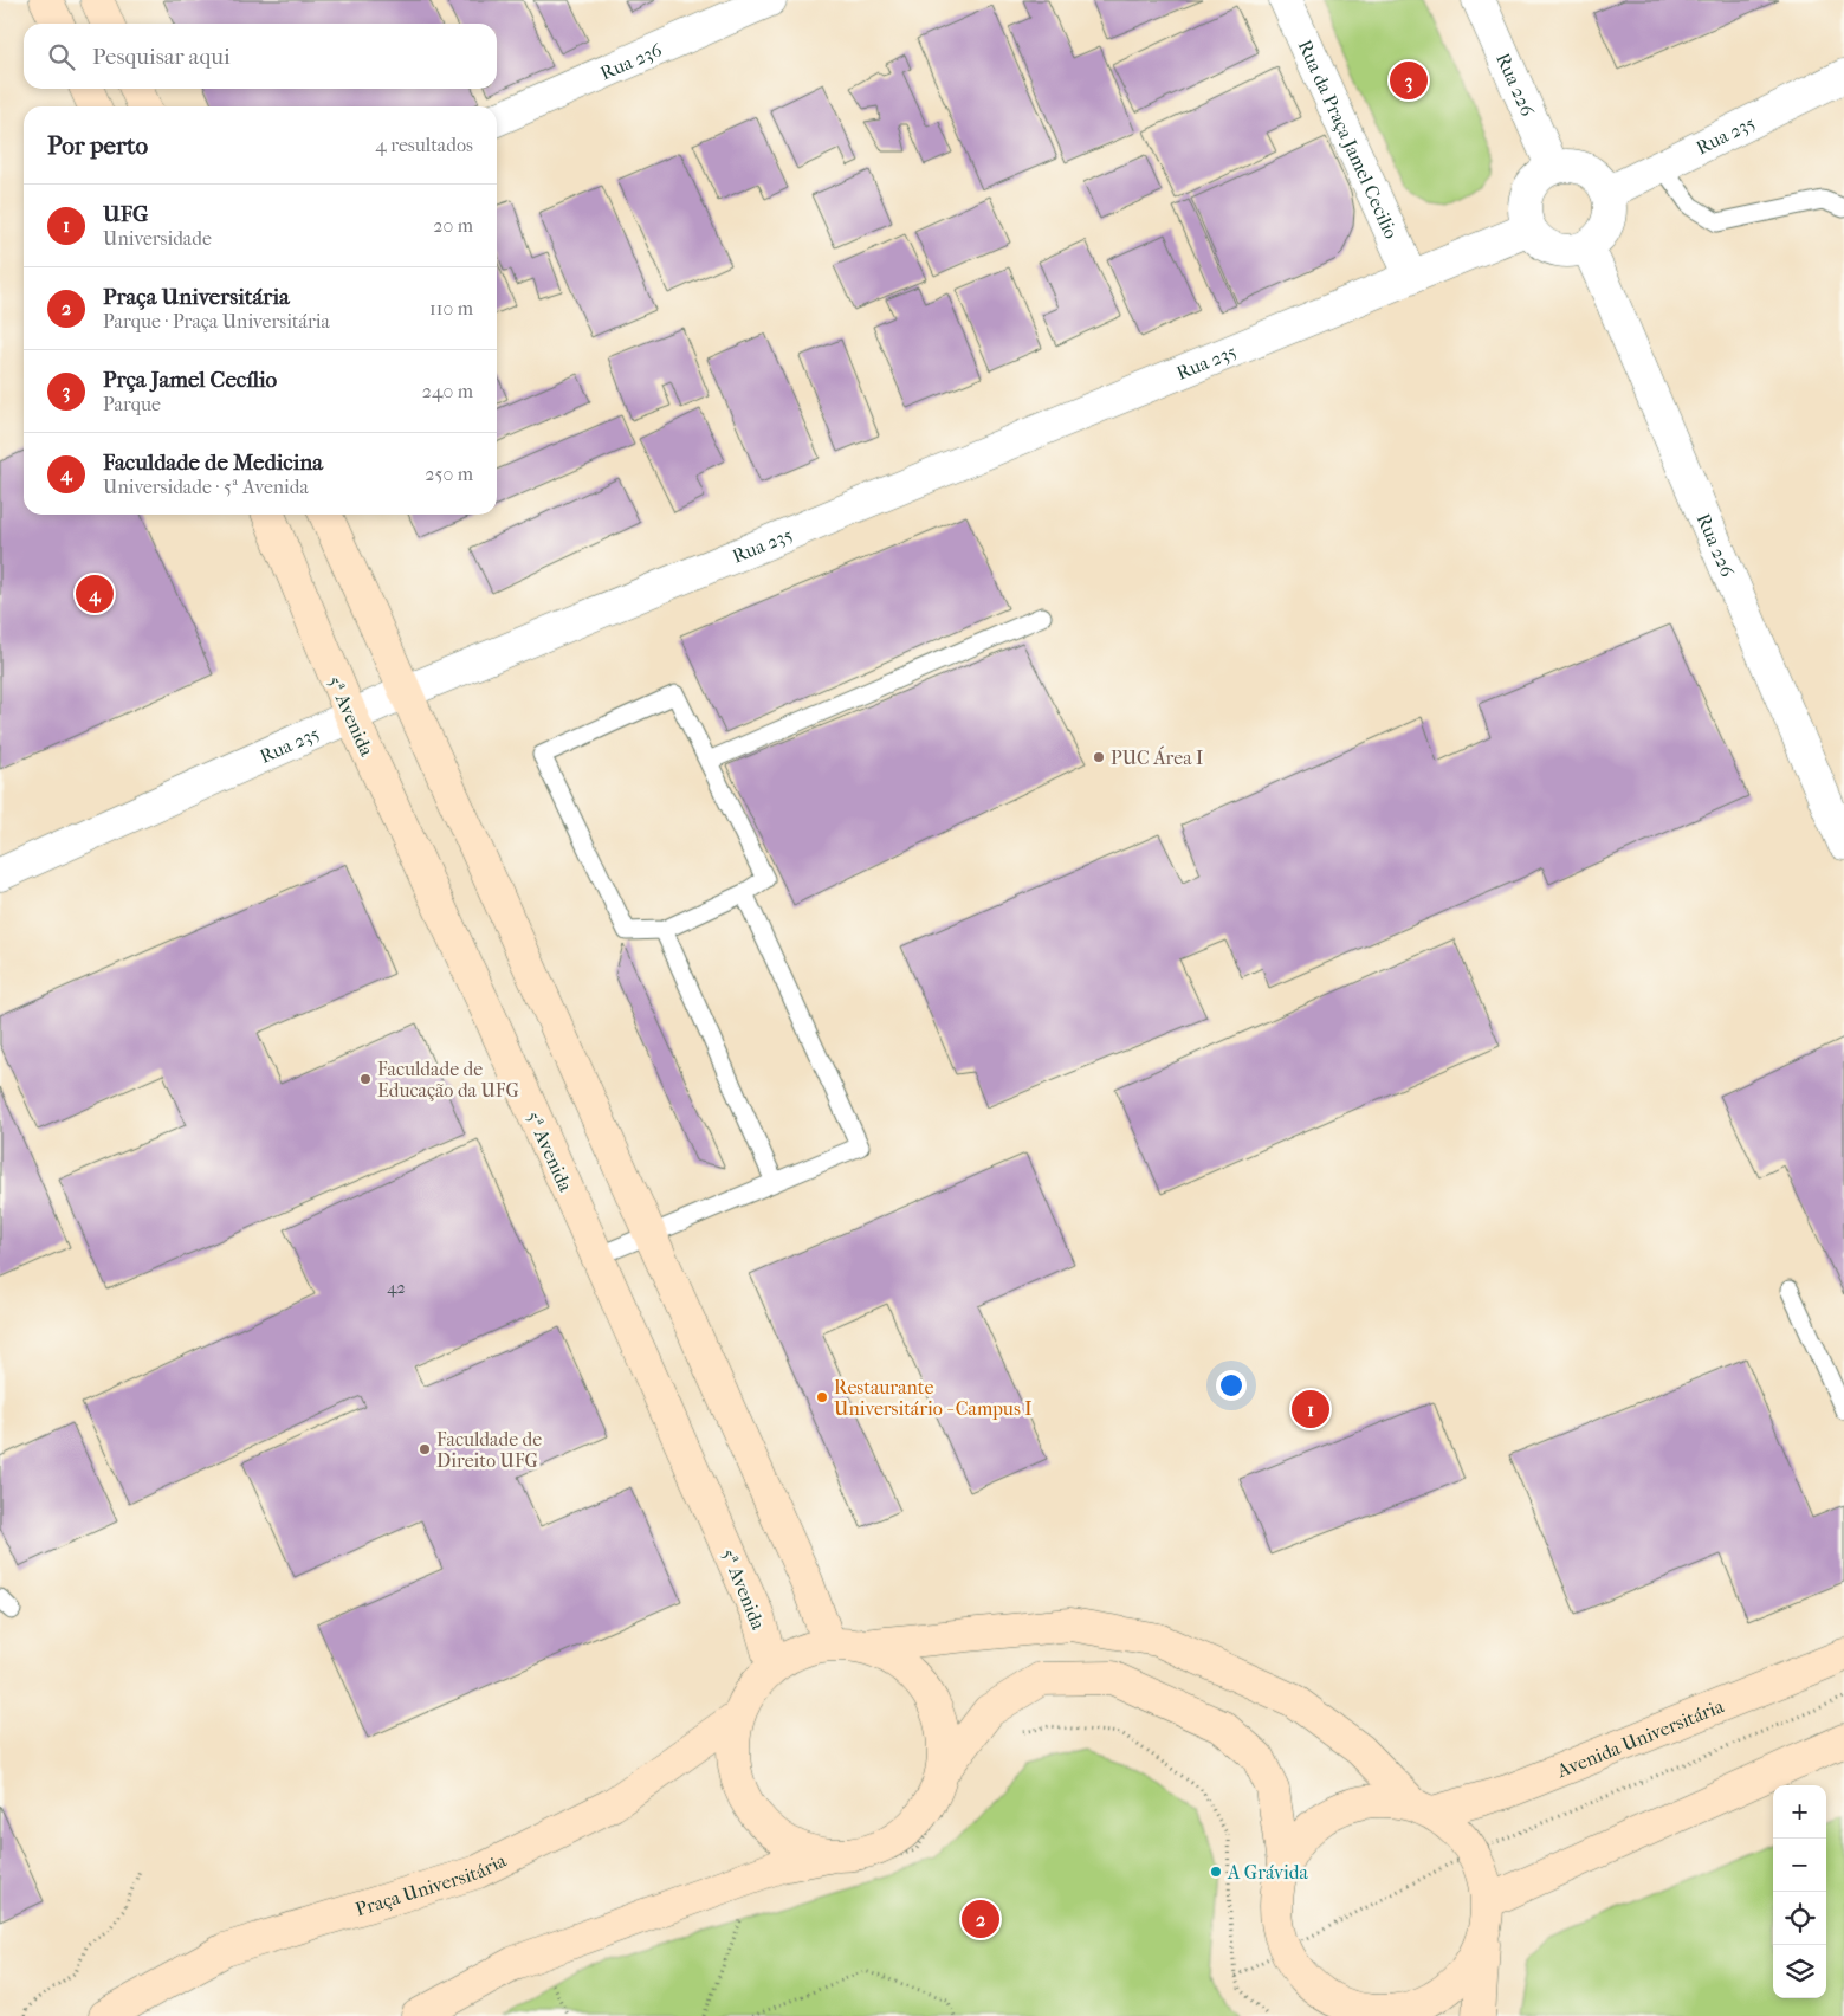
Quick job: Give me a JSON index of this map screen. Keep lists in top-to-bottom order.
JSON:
{
  "streets": {
    "main road": ["5ª Avenida", "Avenida Universitária", "Praça Universitária"],
    "street": [
      "Rua 236",
      "Rua 226",
      "Rua 235",
      "Rua da Praça Jamel Cecilio"
    ]
  },
  "crossings": [
    ["Rua 226", "Rua 235"],
    ["Rua 235", "Rua da Praça Jamel Cecilio"],
    ["Rua 235", "5ª Avenida"]
  ],
  "places": [
    "PUC Área I",
    "Faculdade de Educação da UFG",
    "Restaurante Universitário - Campus I",
    "Faculdade de Direito UFG",
    "A Grávida"
  ],
  "house_numbers": ["42"],
  "page": {
    "search": "Pesquisar aqui",
    "pins": [
      "3",
      "4",
      "1",
      "2"
    ],
    "heading": ["Por perto", "4 resultados"],
    "list": [
      {
        "mark": "1",
        "name": "UFG",
        "note": "Universidade",
        "value": "20 m"
      },
      {
        "mark": "2",
        "name": "Praça Universitária",
        "note": "Parque · Praça Universitária",
        "value": "110 m"
      },
      {
        "mark": "3",
        "name": "Prça Jamel Cecílio",
        "note": "Parque",
        "value": "240 m"
      },
      {
        "mark": "4",
        "name": "Faculdade de Medicina",
        "note": "Universidade · 5ª Avenida",
        "value": "250 m"
      }
    ],
    "map_buttons": ["+", "−"]
  }
}
